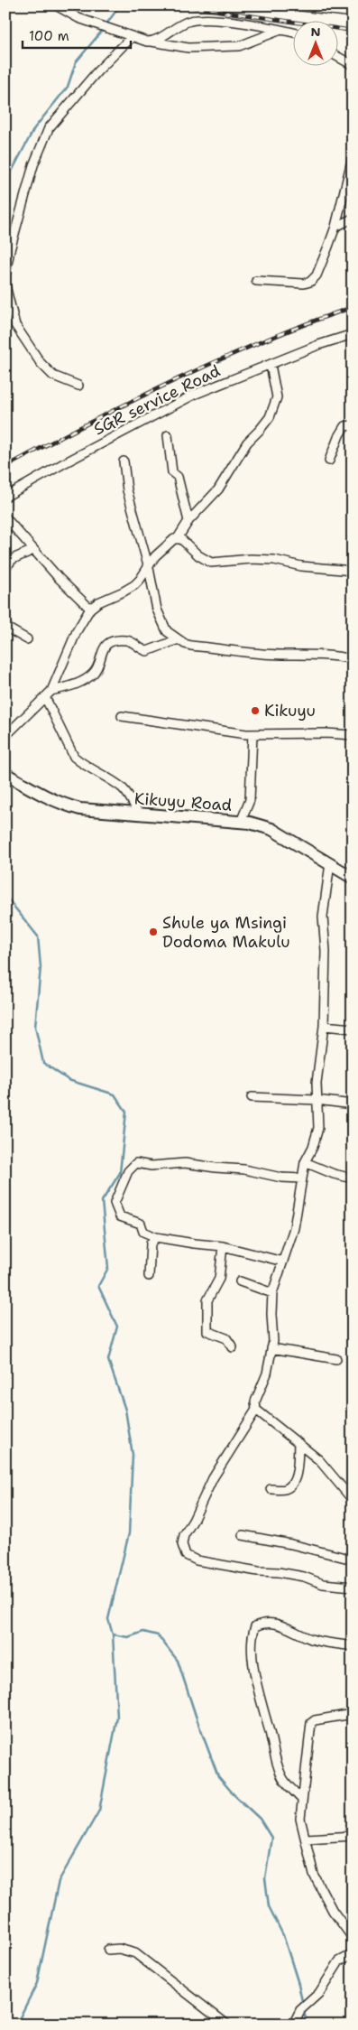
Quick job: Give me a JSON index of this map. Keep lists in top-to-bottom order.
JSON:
{
  "streets": {
    "main road": ["Kikuyu Road"],
    "street": ["SGR service Road"]
  },
  "places": ["Kikuyu", "Shule ya Msingi Dodoma Makulu"],
  "scale_bar": "100 m",
  "north": "top"
}
